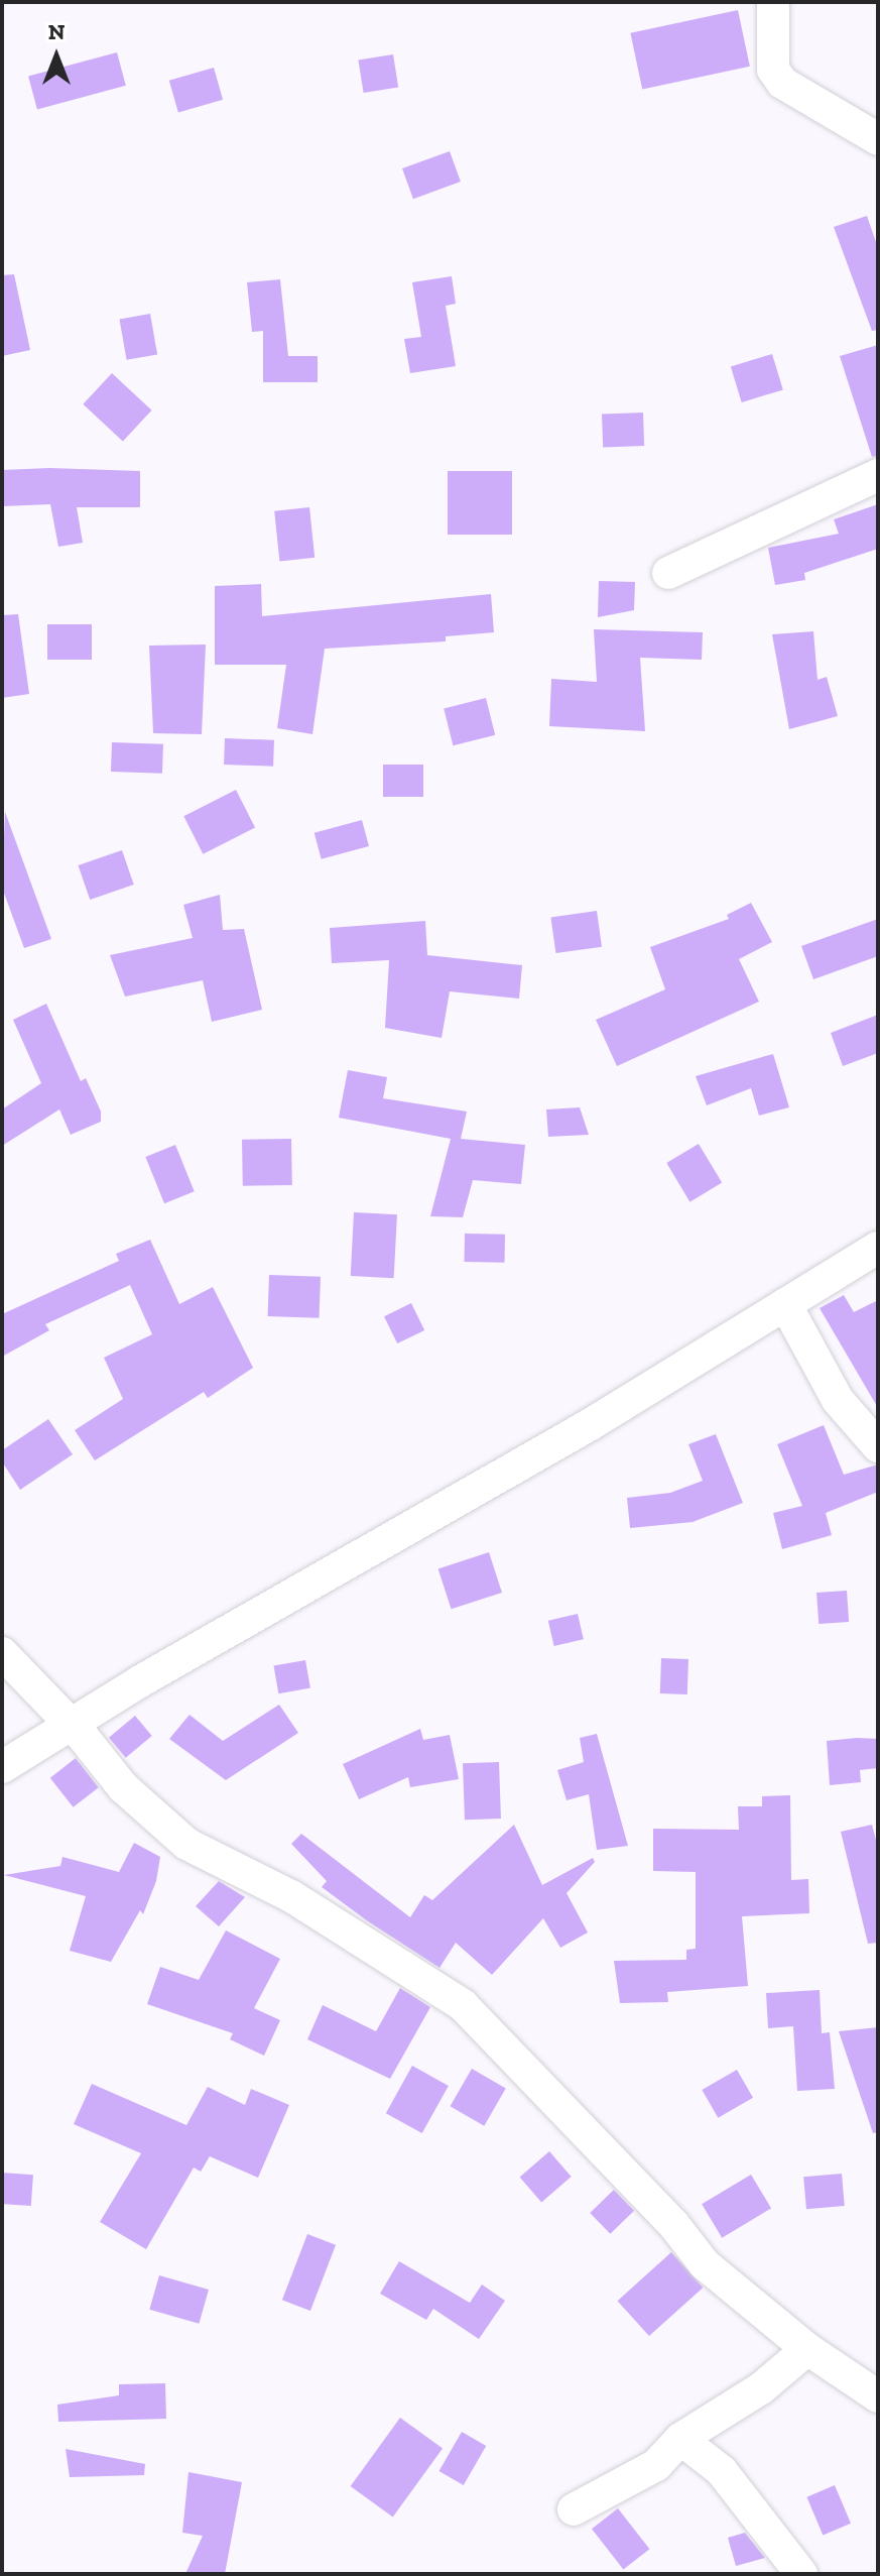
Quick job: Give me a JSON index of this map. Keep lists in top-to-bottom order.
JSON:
{
  "north": "top"
}
